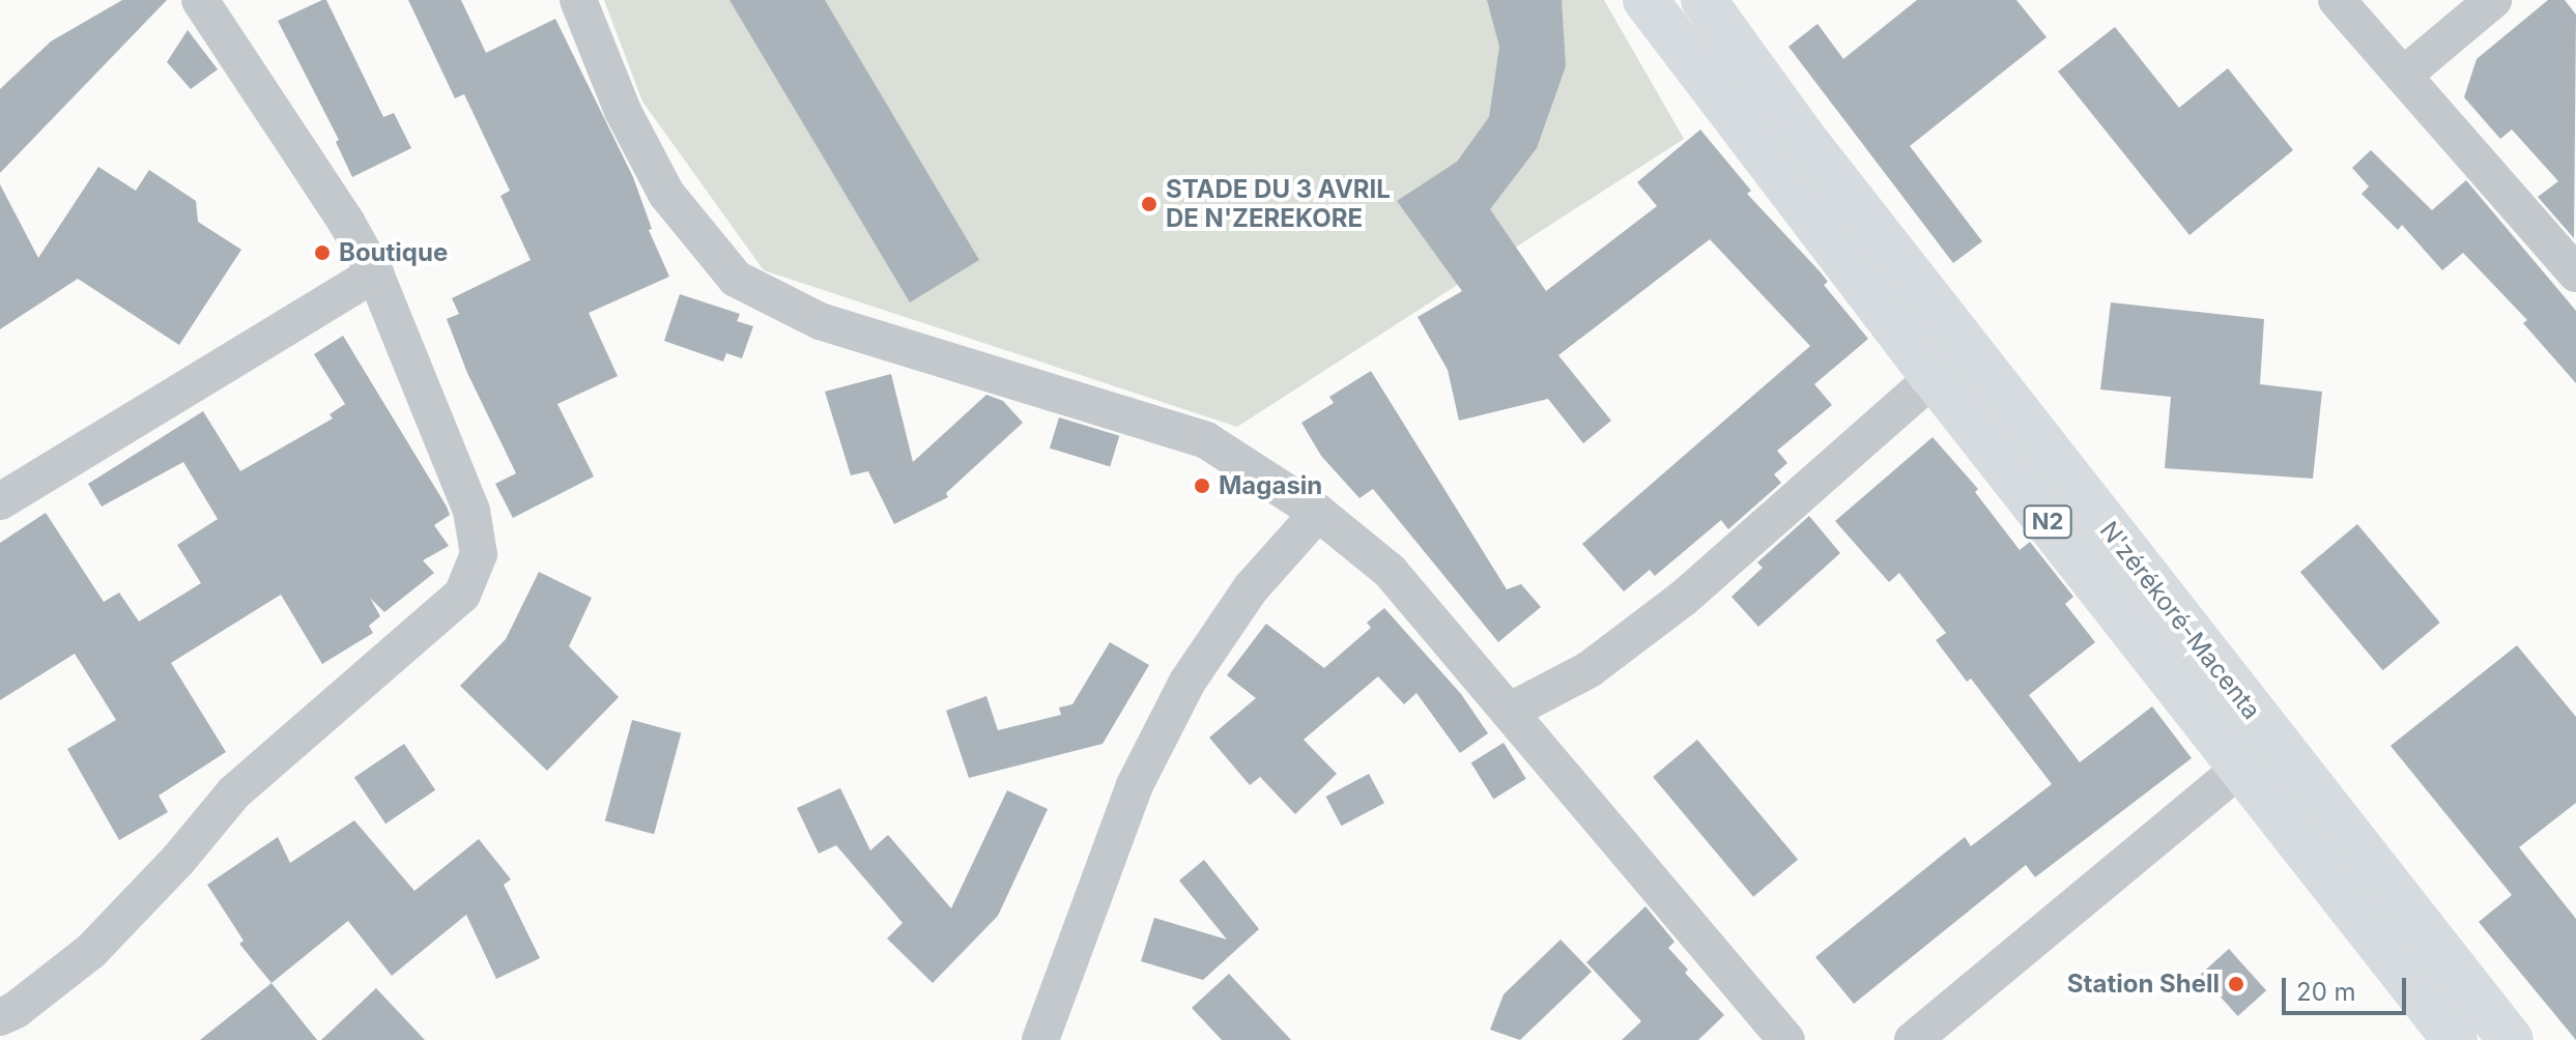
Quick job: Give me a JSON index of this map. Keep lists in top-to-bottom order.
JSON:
{
  "streets": {
    "highway": ["N2", "N'zérékoré-Macenta"]
  },
  "crossings": [
    ["N2", "N'zérékoré-Macenta"]
  ],
  "places": [
    "STADE DU 3 AVRIL DE N'ZEREKORE",
    "Boutique",
    "Magasin",
    "Station Shell"
  ],
  "scale_bar": "20 m"
}
